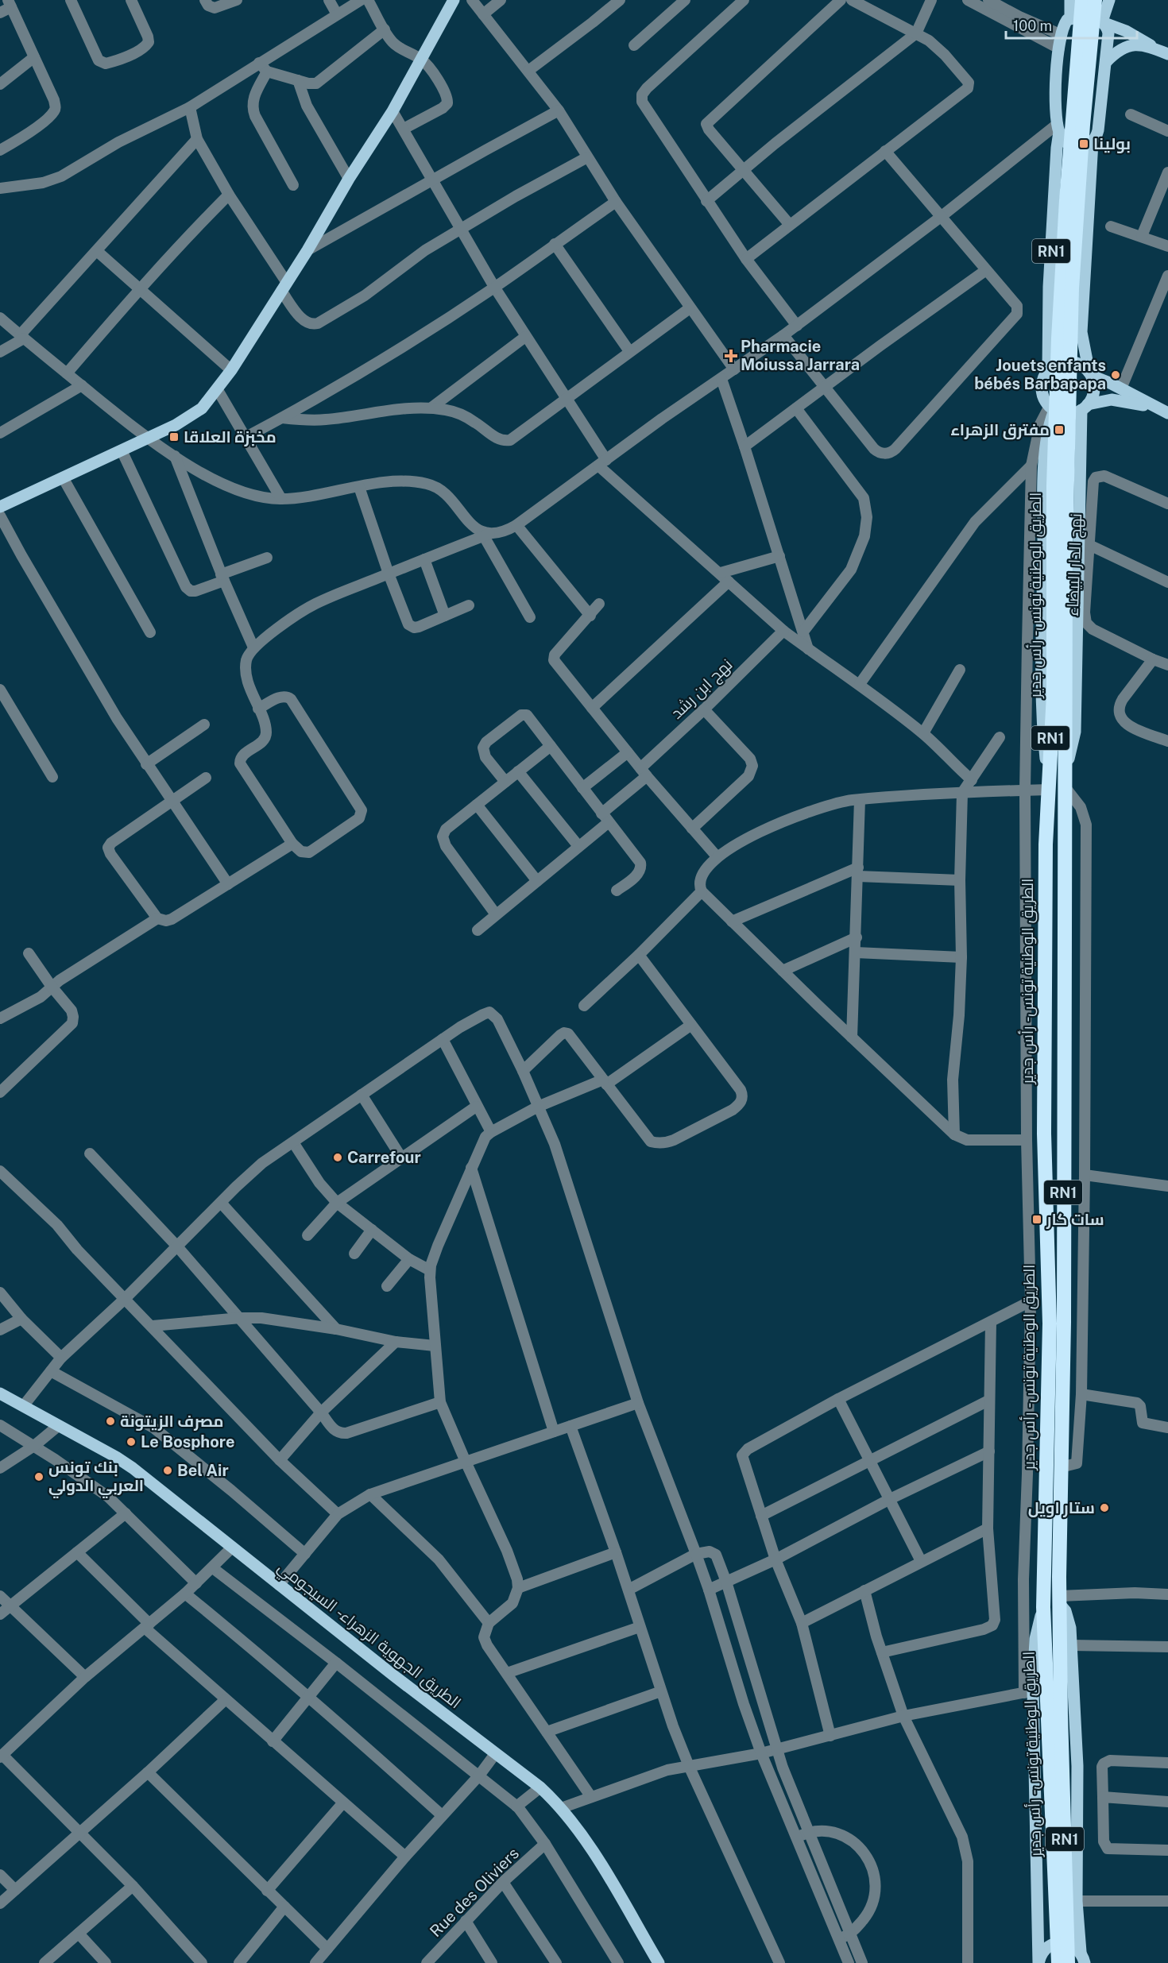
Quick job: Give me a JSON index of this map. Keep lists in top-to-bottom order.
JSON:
{
  "streets": {
    "highway": ["RN1", "الطريق الوطنية تونس - رأس جدير"],
    "main road": ["الطريق الجهوية الزهراء - السيجومي"],
    "street": ["نهج الدار البيضاء", "نهج ابن رشد", "Rue des Oliviers"]
  },
  "places": {
    "transit": [
      "بولينا",
      "مفترق الزهراء",
      "مخبزة العلاقا",
      "سات كار"
    ],
    "health": ["Pharmacie Moiussa Jarrara"],
    "other": [
      "Jouets enfants bébés Barbapapa",
      "Carrefour",
      "مصرف الزيتونة",
      "Le Bosphore",
      "Bel Air",
      "بنك تونس العربي الدولي",
      "ستار اويل"
    ]
  },
  "scale_bar": "100 m"
}
